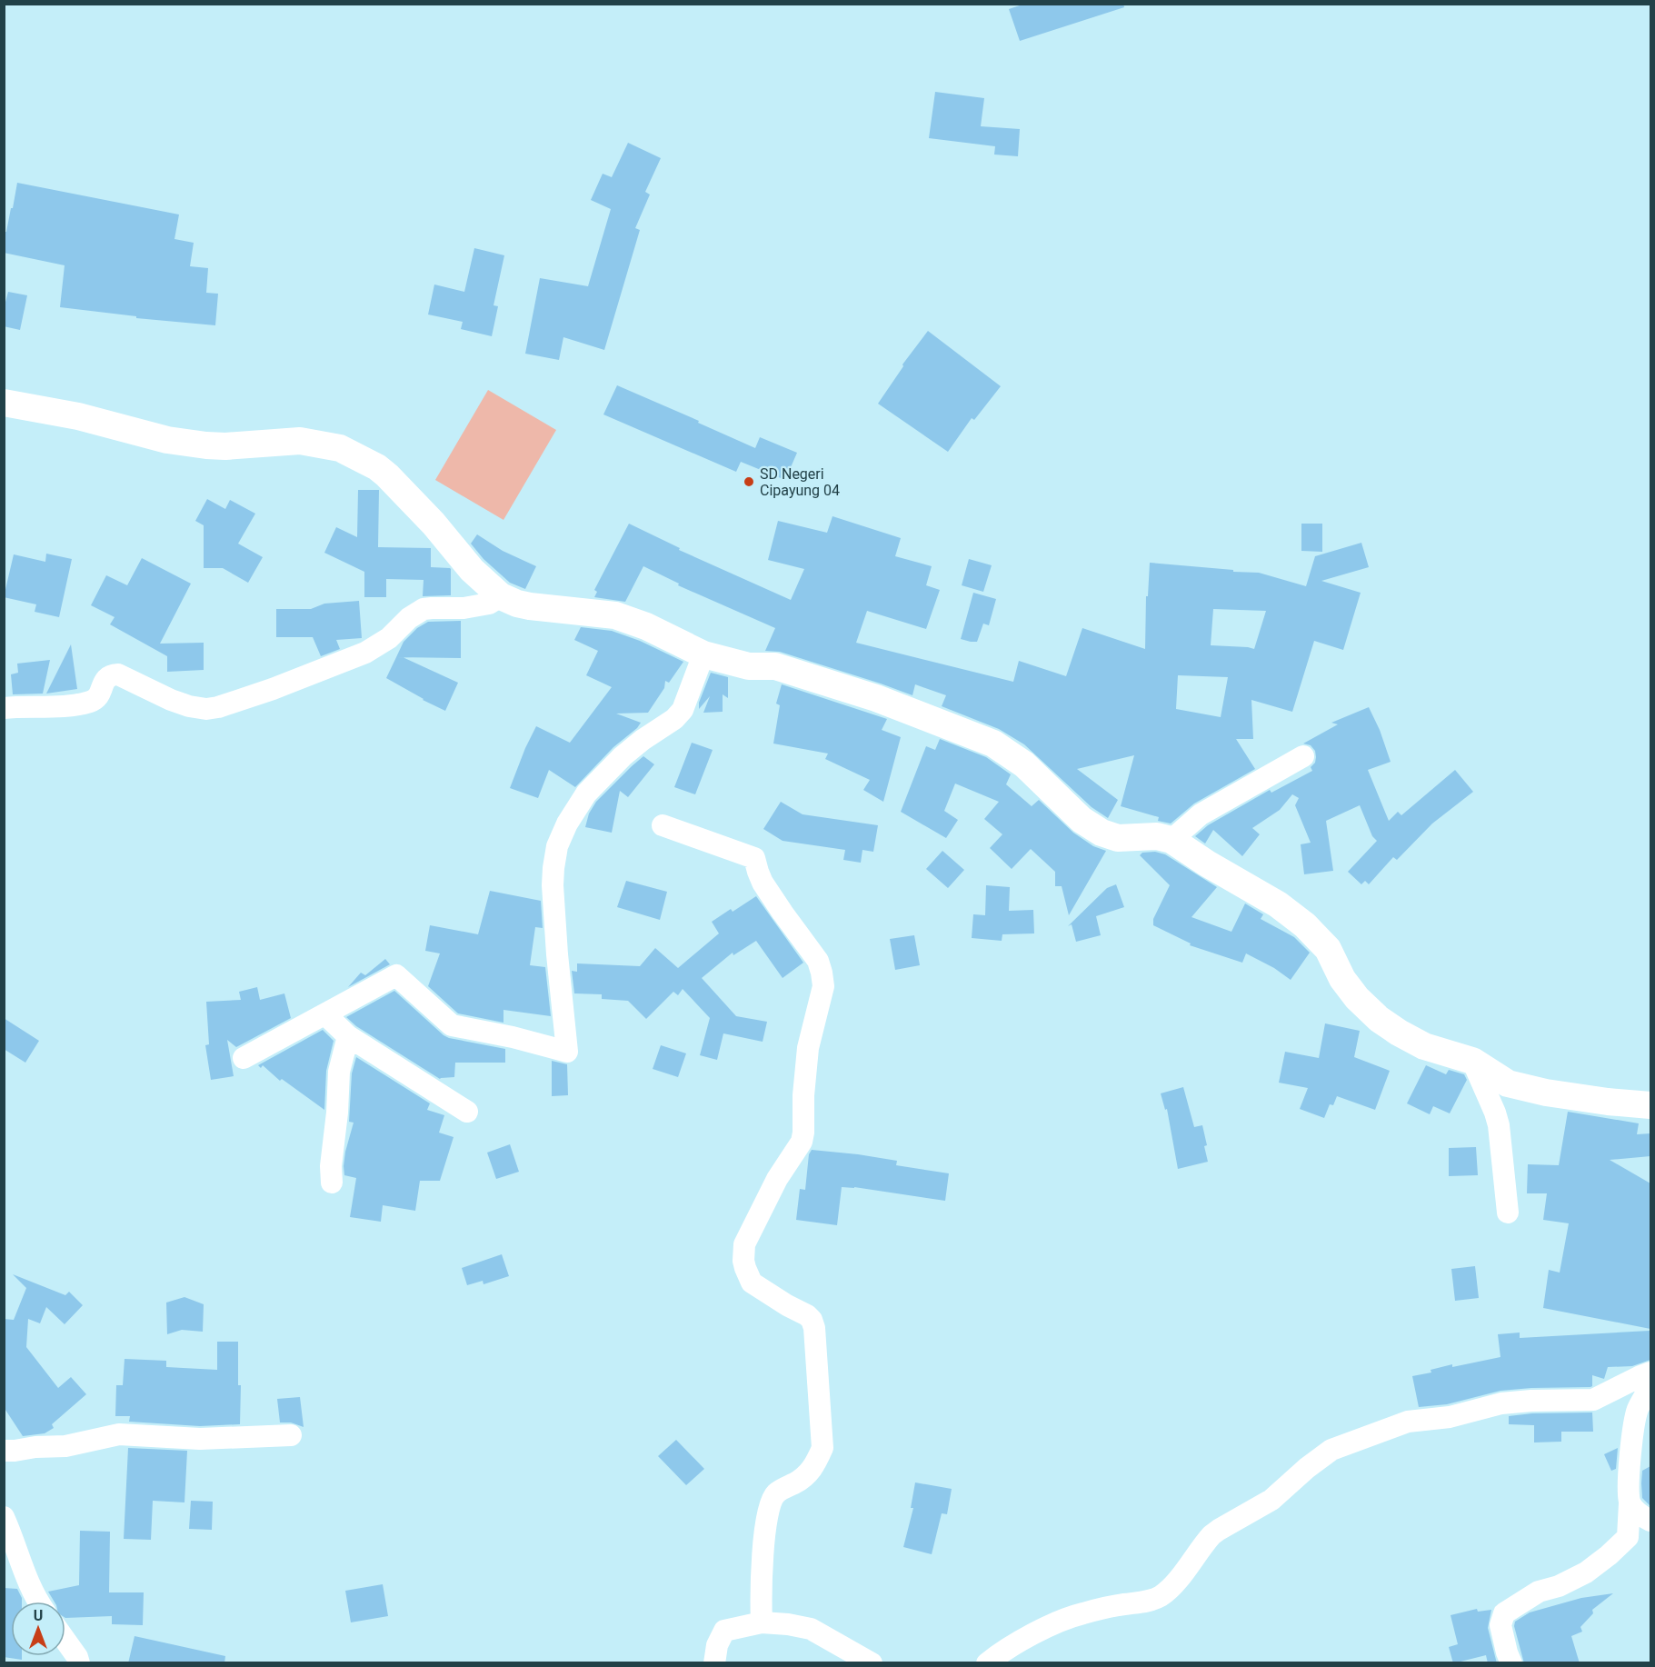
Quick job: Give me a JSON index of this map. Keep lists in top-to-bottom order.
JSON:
{
  "places": ["SD Negeri Cipayung 04"],
  "north": "top"
}
